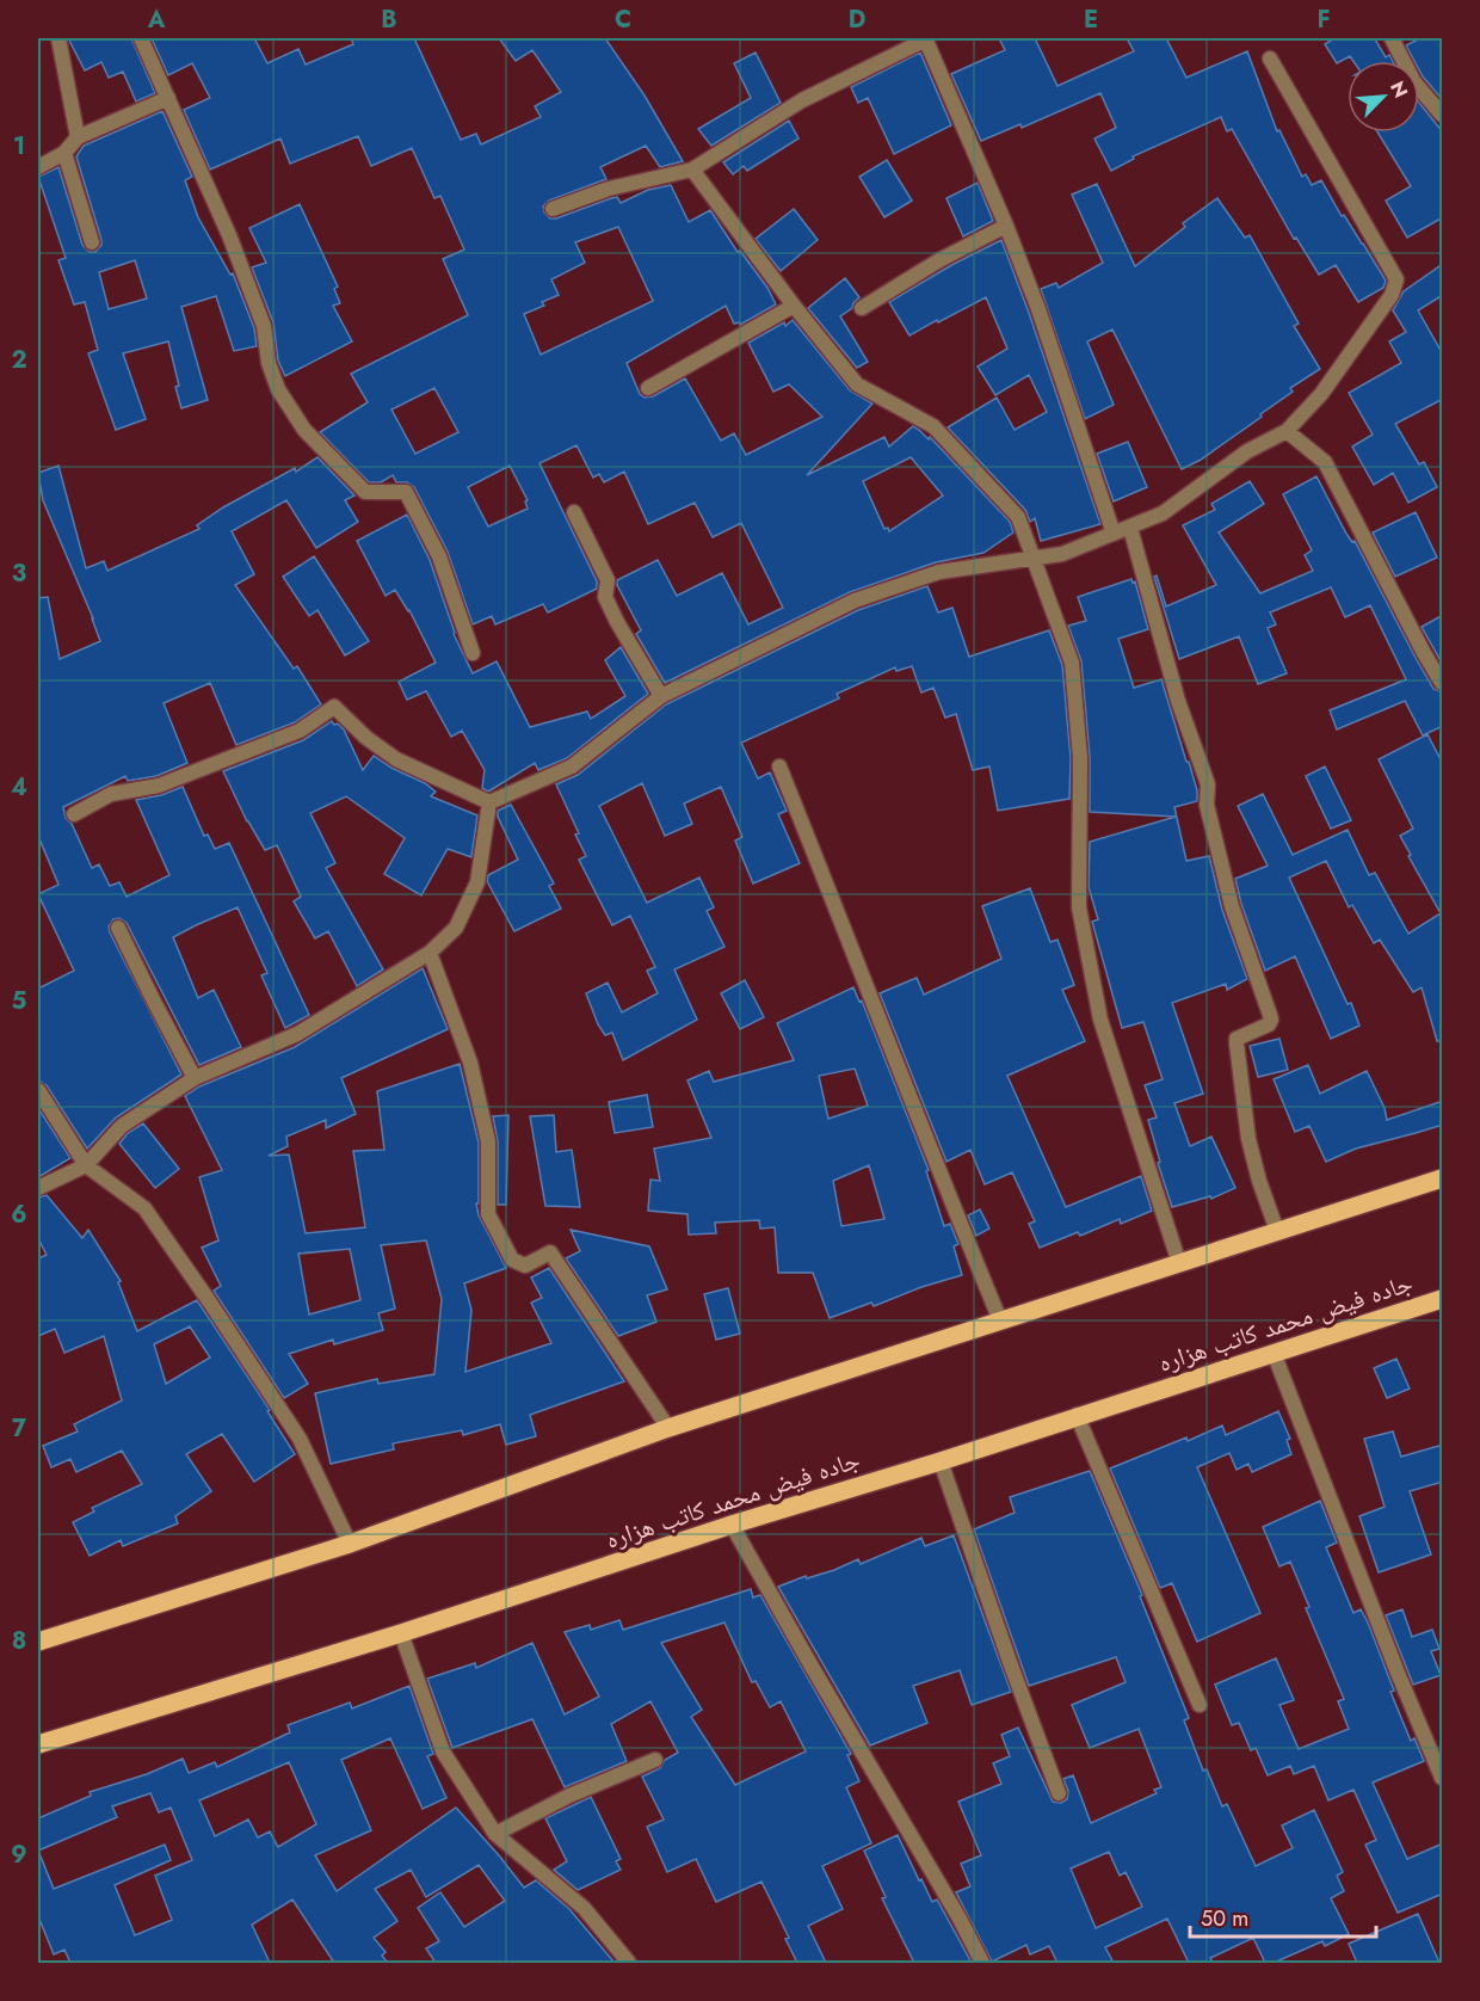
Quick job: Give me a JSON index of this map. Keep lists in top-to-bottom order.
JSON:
{
  "streets": {
    "main road": ["جاده فیض محمد کاتب هزاره"]
  },
  "scale_bar": "50 m",
  "north": "top right",
  "grid": {
    "columns": [
      "A",
      "B",
      "C",
      "D",
      "E",
      "F"
    ],
    "rows": [
      "1",
      "2",
      "3",
      "4",
      "5",
      "6",
      "7",
      "8",
      "9"
    ]
  }
}
